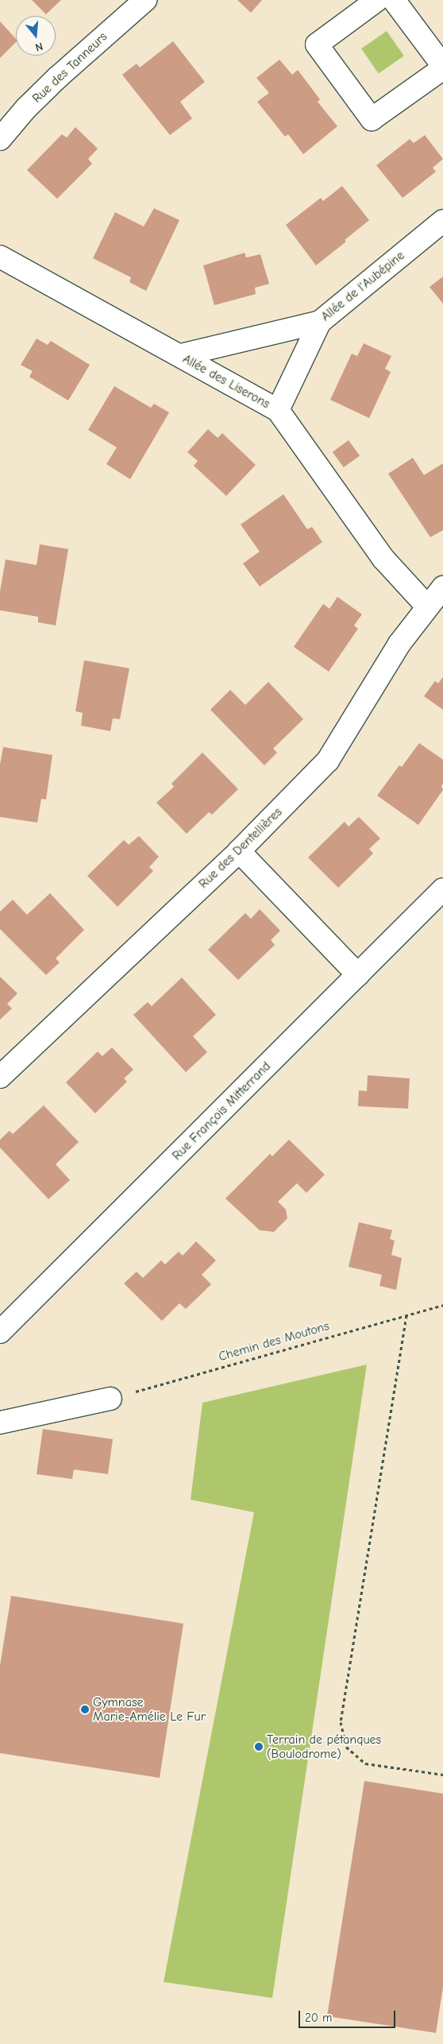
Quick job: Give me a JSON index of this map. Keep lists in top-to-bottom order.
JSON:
{
  "streets": {
    "street": [
      "Rue des Tanneurs",
      "Allée de l'Aubépine",
      "Allée des Liserons",
      "Rue des Dentellières",
      "Rue François Mitterrand"
    ],
    "path": ["Chemin des Moutons"]
  },
  "crossings": [
    ["Allée de l'Aubépine", "Allée des Liserons"],
    ["Allée des Liserons", "Rue des Dentellières"]
  ],
  "places": ["Gymnase Marie-Amélie Le Fur", "Terrain de pétanques (Boulodrome)"],
  "scale_bar": "20 m",
  "north": "bottom"
}
